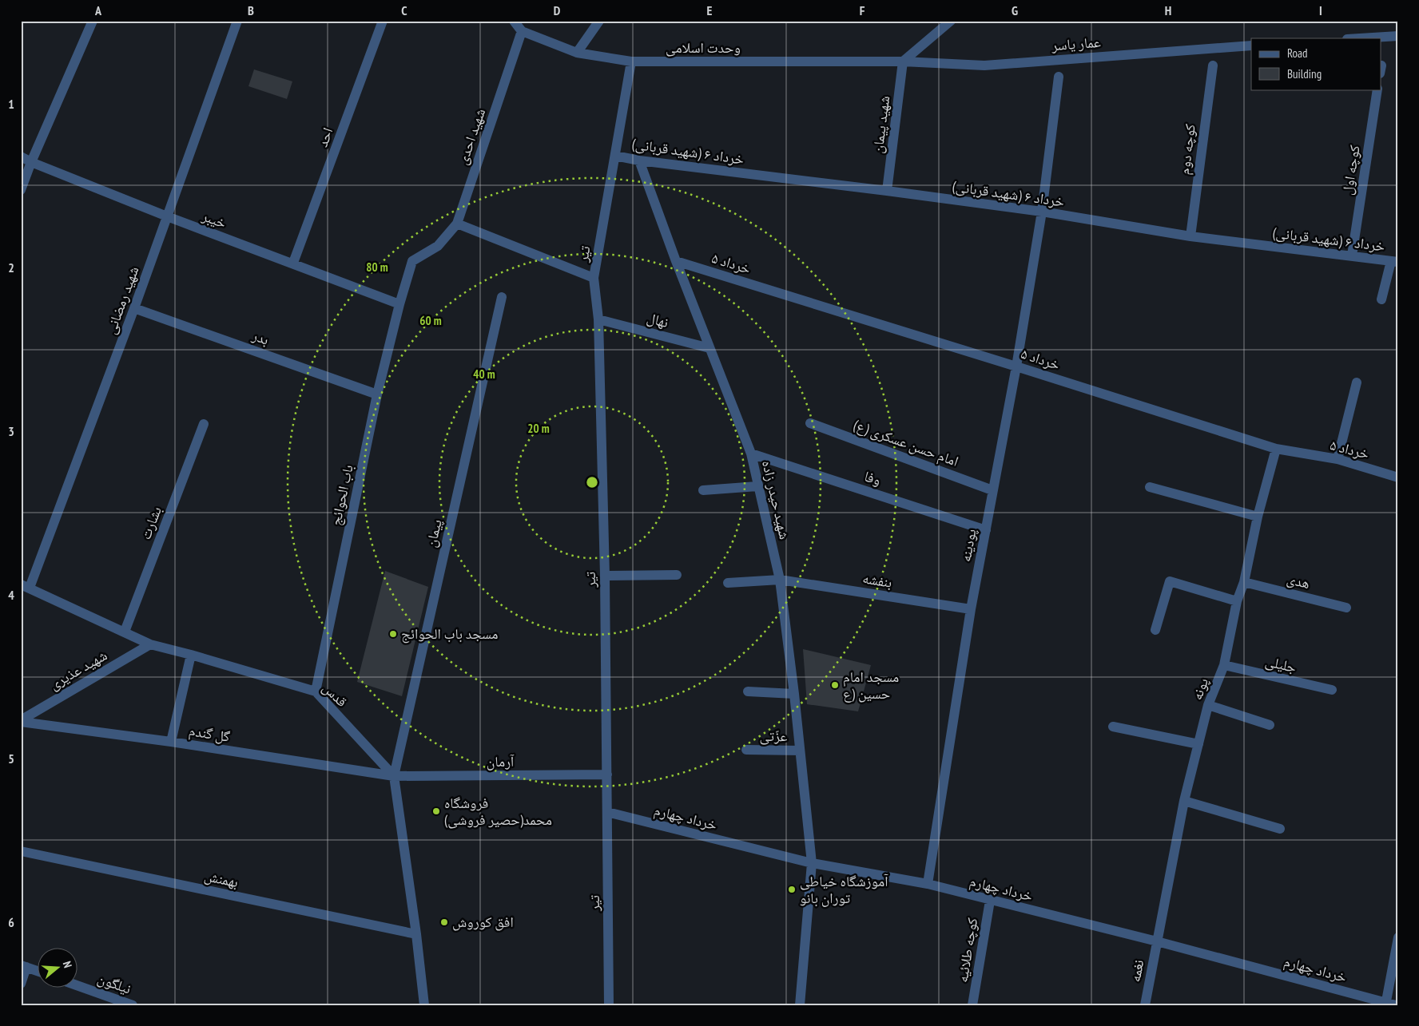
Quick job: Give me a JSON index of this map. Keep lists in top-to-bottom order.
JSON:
{
  "streets": {
    "street": [
      "عمار یاسر",
      "وحدت اسلامی",
      "شهید پیمان",
      "شهید احدی",
      "احد",
      "کوچه دوم",
      "خرداد ۶ (شهید قربانی)",
      "کوچه اول",
      "خیبر",
      "تیر",
      "خرداد ۵",
      "شهید رمضانی",
      "نهال",
      "بدر",
      "امام حسن عسکری (ع)",
      "وفا",
      "باب الحوائج",
      "شهید حیدر زاده",
      "بشارت",
      "پیمان",
      "پودینه",
      "بنفشه",
      "هدی",
      "جلیلی",
      "شهید عذیری",
      "پونه",
      "قدس",
      "گل گندم",
      "عزّتی",
      "آرمان",
      "خرداد چهارم",
      "بهمنش",
      "کوچه طلائیه",
      "نغمه",
      "نیلگون"
    ]
  },
  "crossings": [
    ["عمار یاسر", "وحدت اسلامی"],
    ["عمار یاسر", "شهید پیمان"],
    ["وحدت اسلامی", "شهید پیمان"],
    ["وحدت اسلامی", "شهید احدی"],
    ["وحدت اسلامی", "تیر"],
    ["شهید پیمان", "خرداد ۶ (شهید قربانی)"],
    ["شهید احدی", "خیبر"],
    ["شهید احدی", "باب الحوائج"],
    ["احد", "خیبر"],
    ["کوچه دوم", "خرداد ۶ (شهید قربانی)"],
    ["خرداد ۶ (شهید قربانی)", "کوچه اول"],
    ["خرداد ۶ (شهید قربانی)", "تیر"],
    ["خرداد ۶ (شهید قربانی)", "شهید حیدر زاده"],
    ["خرداد ۶ (شهید قربانی)", "پودینه"],
    ["خیبر", "شهید رمضانی"],
    ["خیبر", "باب الحوائج"],
    ["تیر", "نهال"],
    ["تیر", "آرمان"],
    ["تیر", "خرداد چهارم"],
    ["خرداد ۵", "شهید حیدر زاده"],
    ["خرداد ۵", "پودینه"],
    ["خرداد ۵", "پونه"],
    ["شهید رمضانی", "بدر"],
    ["شهید رمضانی", "قدس"],
    ["نهال", "شهید حیدر زاده"],
    ["بدر", "باب الحوائج"],
    ["امام حسن عسکری (ع)", "پودینه"],
    ["وفا", "شهید حیدر زاده"],
    ["وفا", "پودینه"],
    ["باب الحوائج", "قدس"],
    ["شهید حیدر زاده", "بنفشه"],
    ["شهید حیدر زاده", "عزّتی"],
    ["شهید حیدر زاده", "خرداد چهارم"],
    ["بشارت", "قدس"],
    ["پیمان", "قدس"],
    ["پیمان", "گل گندم"],
    ["پیمان", "آرمان"],
    ["پودینه", "بنفشه"],
    ["پودینه", "خرداد چهارم"],
    ["هدی", "پونه"],
    ["جلیلی", "پونه"],
    ["شهید عذیری", "قدس"],
    ["شهید عذیری", "گل گندم"],
    ["پونه", "خرداد چهارم"],
    ["پونه", "نغمه"],
    ["قدس", "گل گندم"],
    ["قدس", "آرمان"],
    ["گل گندم", "آرمان"],
    ["خرداد چهارم", "کوچه طلائیه"],
    ["خرداد چهارم", "نغمه"]
  ],
  "places": [
    "مسجد باب الحوائج",
    "مسجد امام حسین (ع",
    "فروشگاه محمد(حصیر فروشی)",
    "آموزشگاه خیاطی توران بانو",
    "افق کوروش"
  ],
  "legend": ["Road", "Building"],
  "north": "right",
  "grid": {
    "columns": [
      "A",
      "B",
      "C",
      "D",
      "E",
      "F",
      "G",
      "H",
      "I"
    ],
    "rows": [
      "1",
      "2",
      "3",
      "4",
      "5",
      "6"
    ]
  },
  "rings": [
    "80 m",
    "60 m",
    "40 m",
    "20 m"
  ]
}
